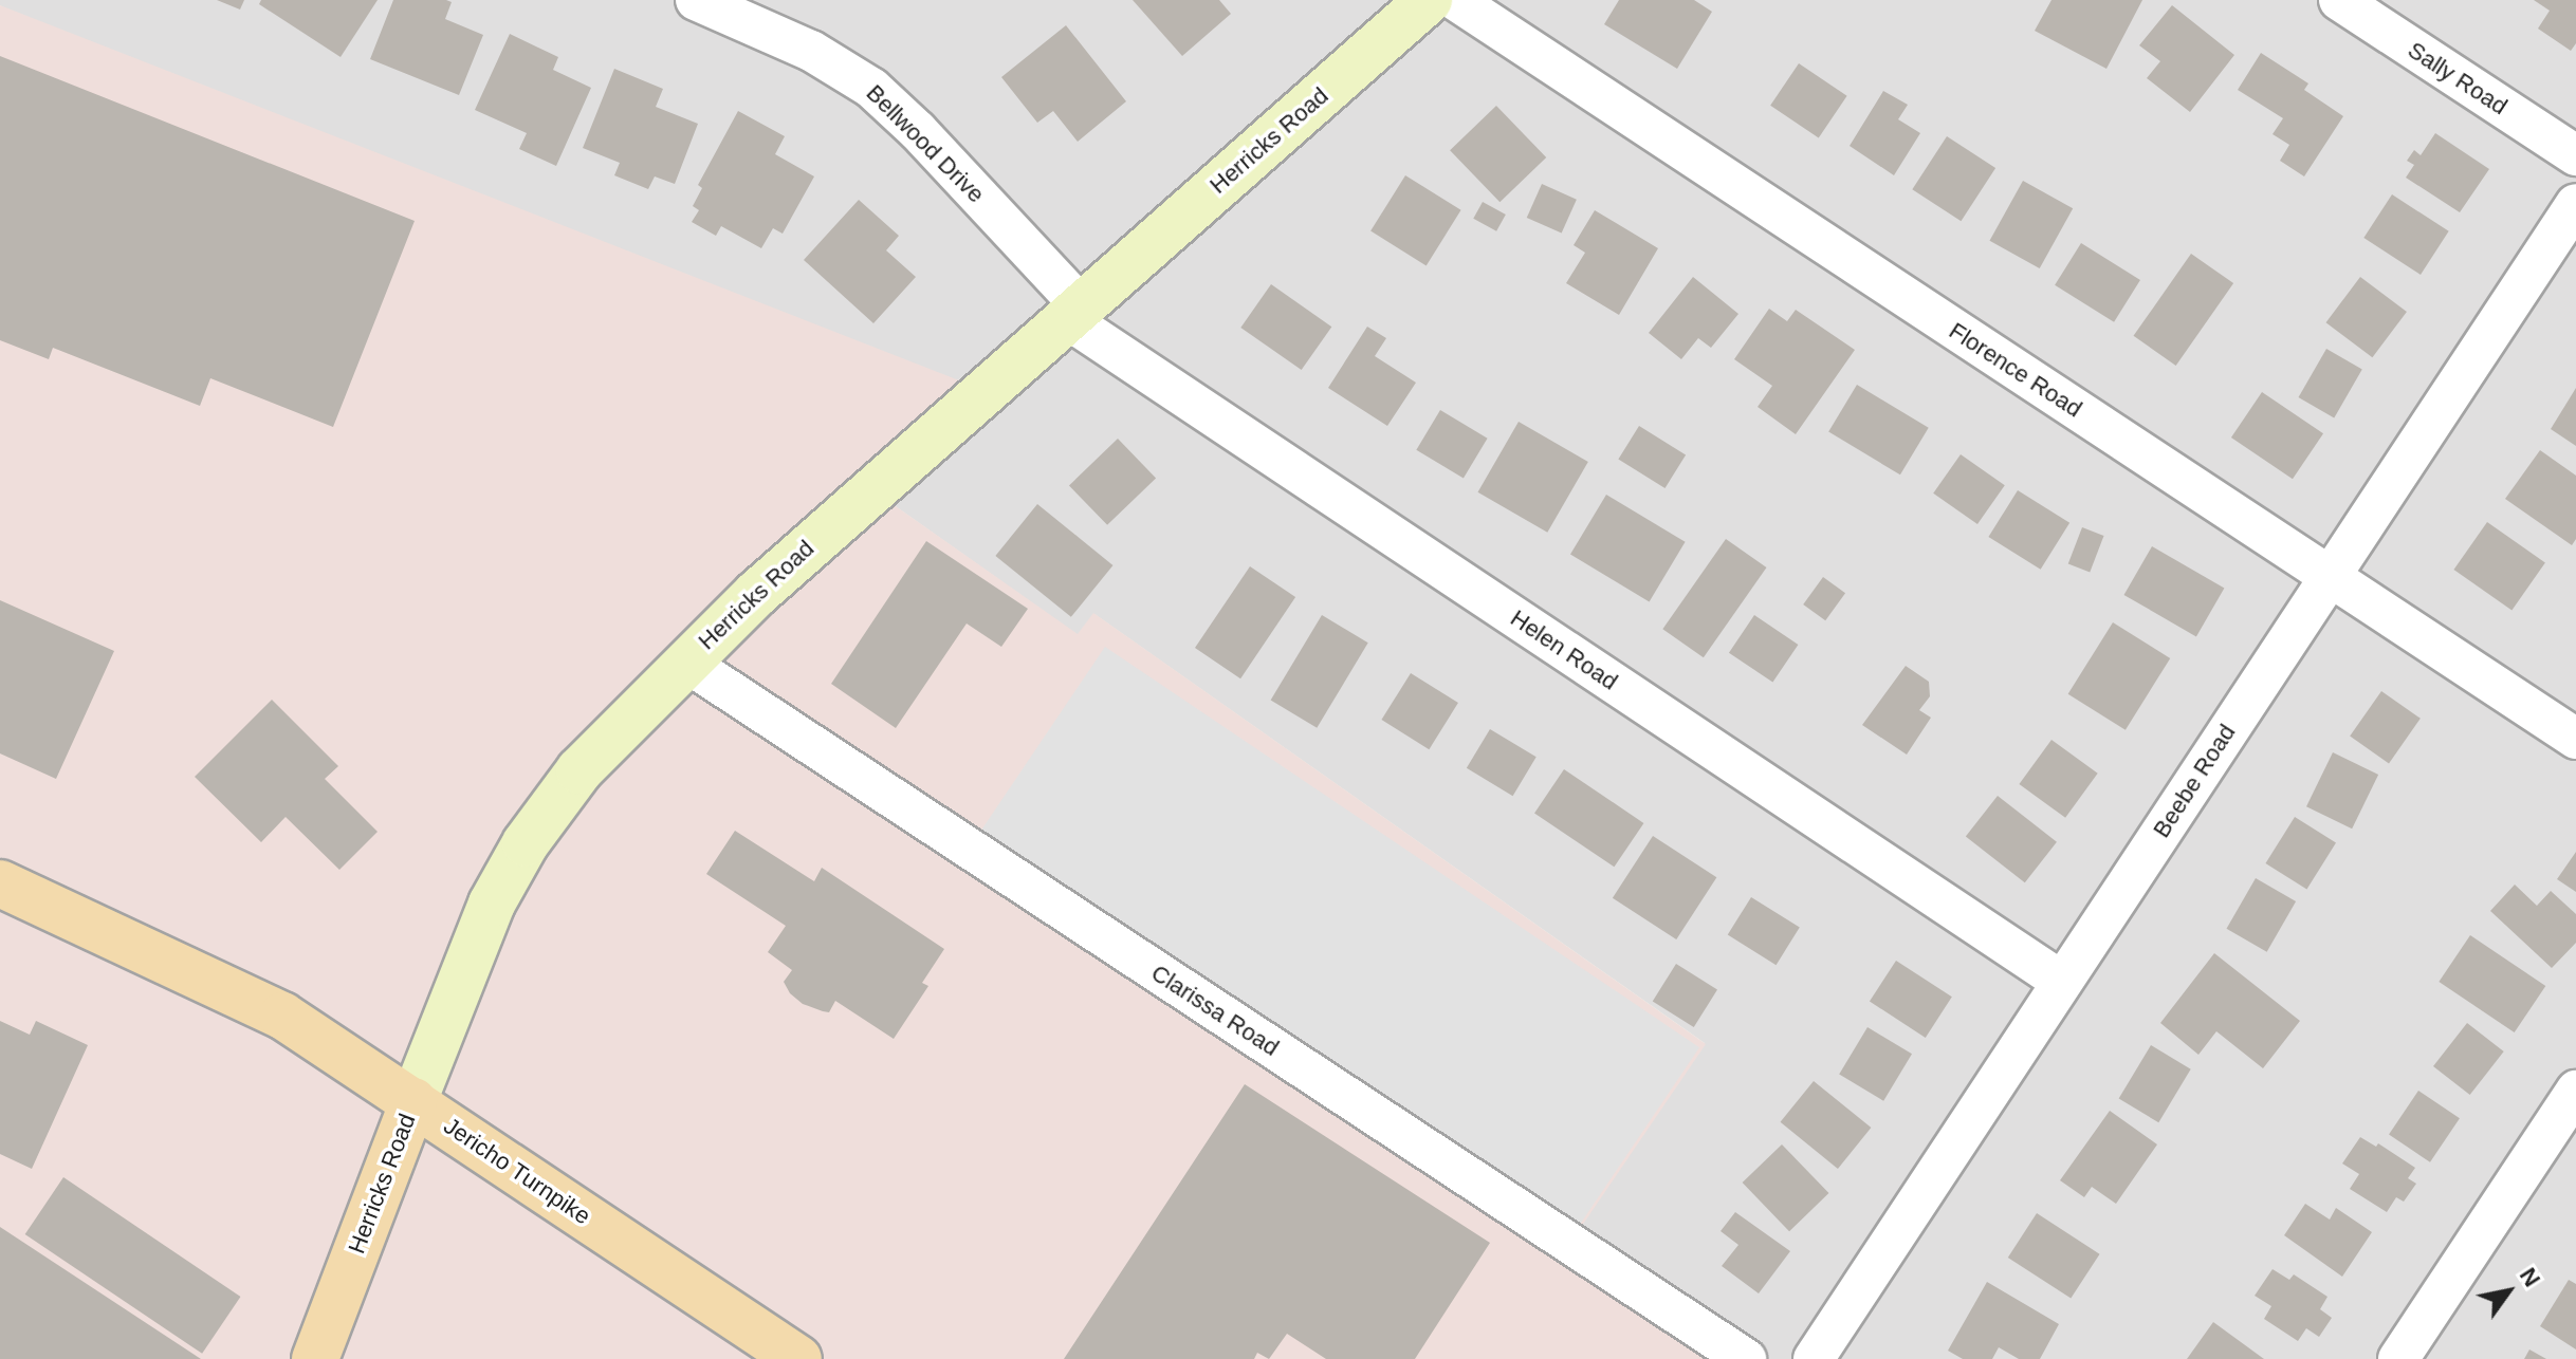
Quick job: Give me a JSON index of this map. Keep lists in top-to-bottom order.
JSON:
{
  "streets": {
    "main road": ["Herricks Road", "Jericho Turnpike"],
    "street": [
      "Sally Road",
      "Bellwood Drive",
      "Florence Road",
      "Helen Road",
      "Beebe Road",
      "Clarissa Road"
    ]
  },
  "crossings": [
    ["Herricks Road", "Bellwood Drive"],
    ["Herricks Road", "Helen Road"],
    ["Herricks Road", "Clarissa Road"],
    ["Herricks Road", "Jericho Turnpike"],
    ["Bellwood Drive", "Helen Road"],
    ["Florence Road", "Beebe Road"],
    ["Helen Road", "Beebe Road"]
  ],
  "north": "top right"
}
